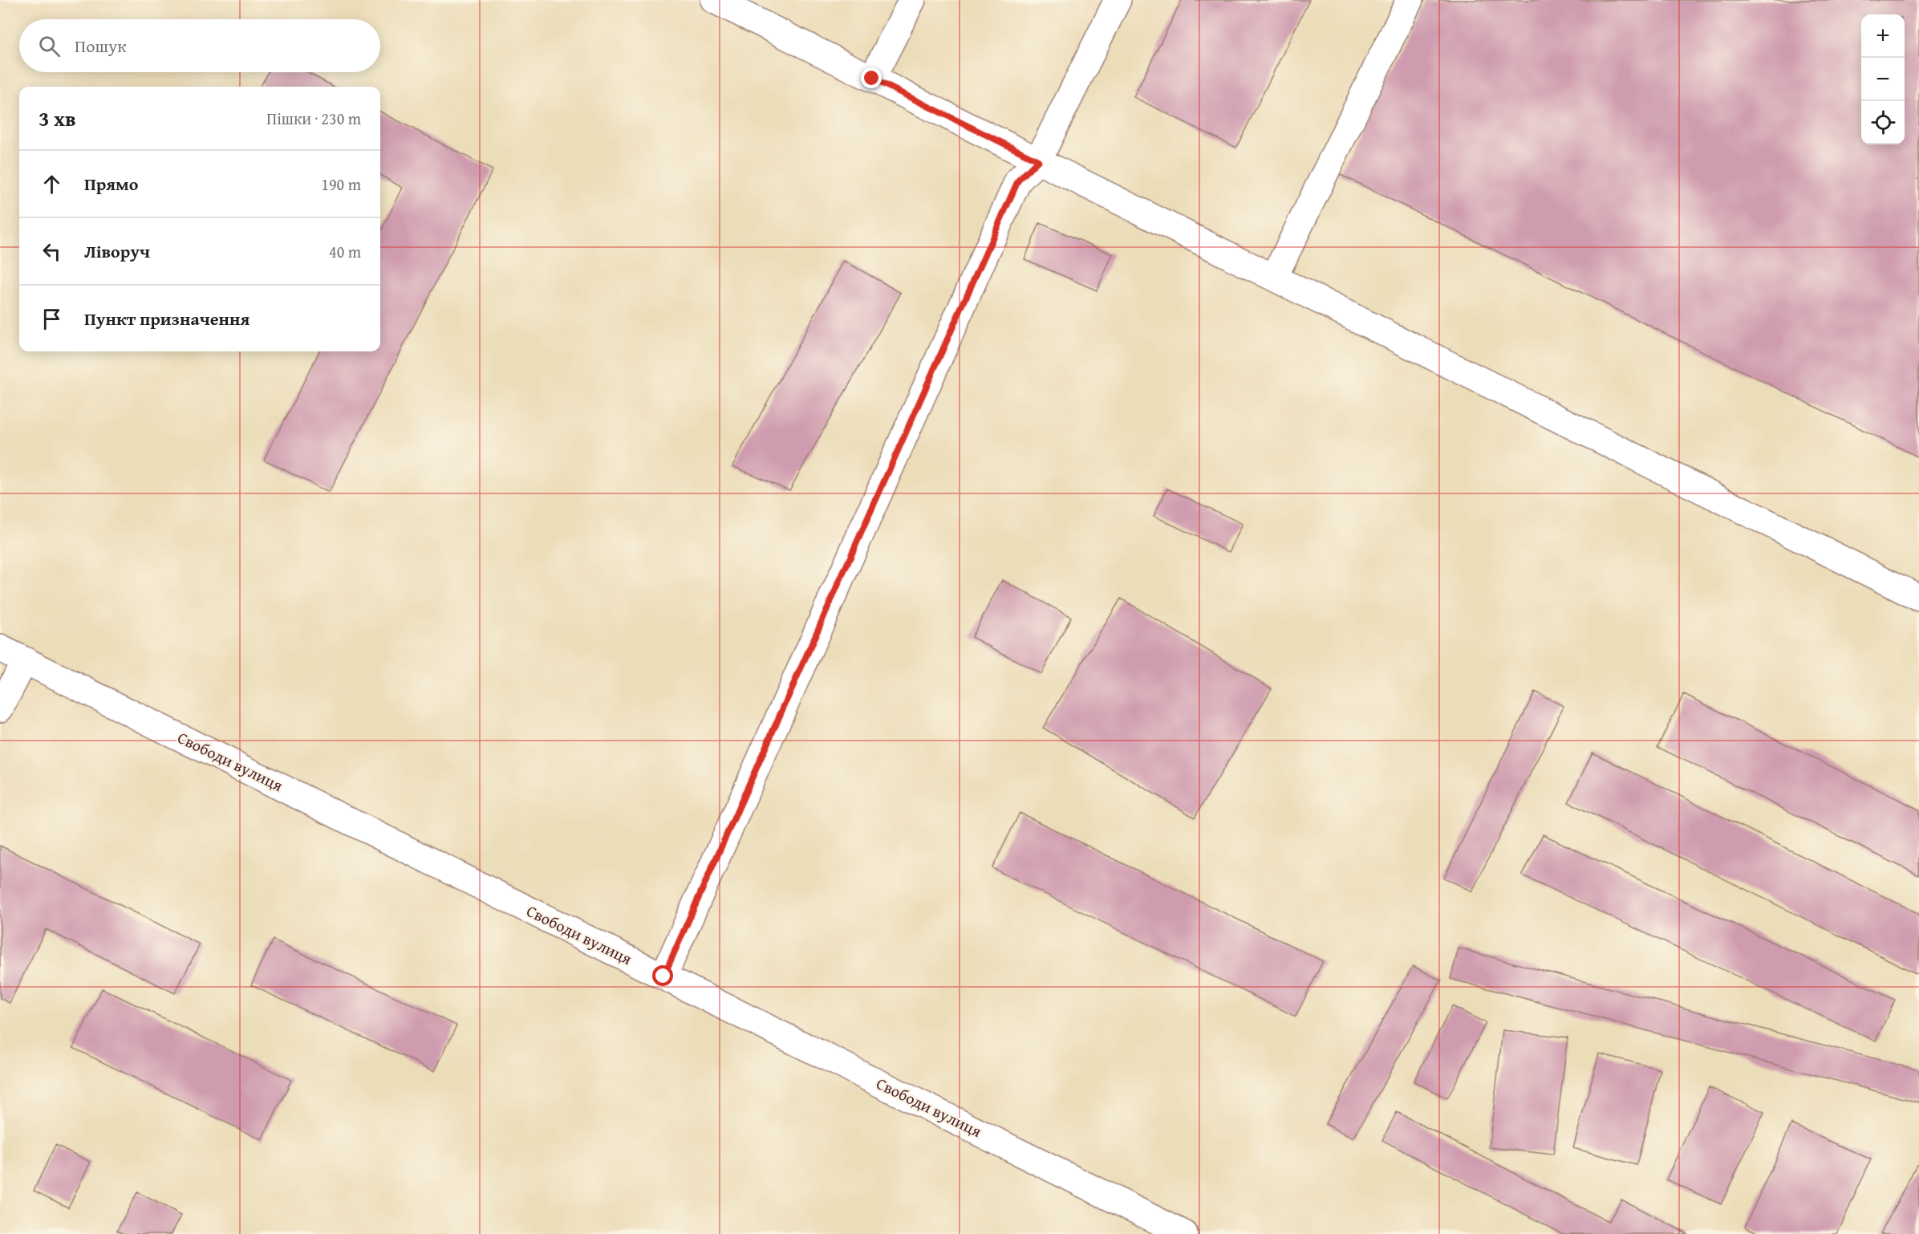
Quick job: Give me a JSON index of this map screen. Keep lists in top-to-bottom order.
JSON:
{
  "streets": {
    "street": ["Свободи вулиця"]
  },
  "page": {
    "map_buttons": ["+", "−"],
    "search": "Пошук",
    "heading": ["3 хв", "Пішки · 230 m"],
    "list": [
      ["Прямо", "190 m"],
      ["Ліворуч", "40 m"],
      "Пункт призначення"
    ]
  }
}
